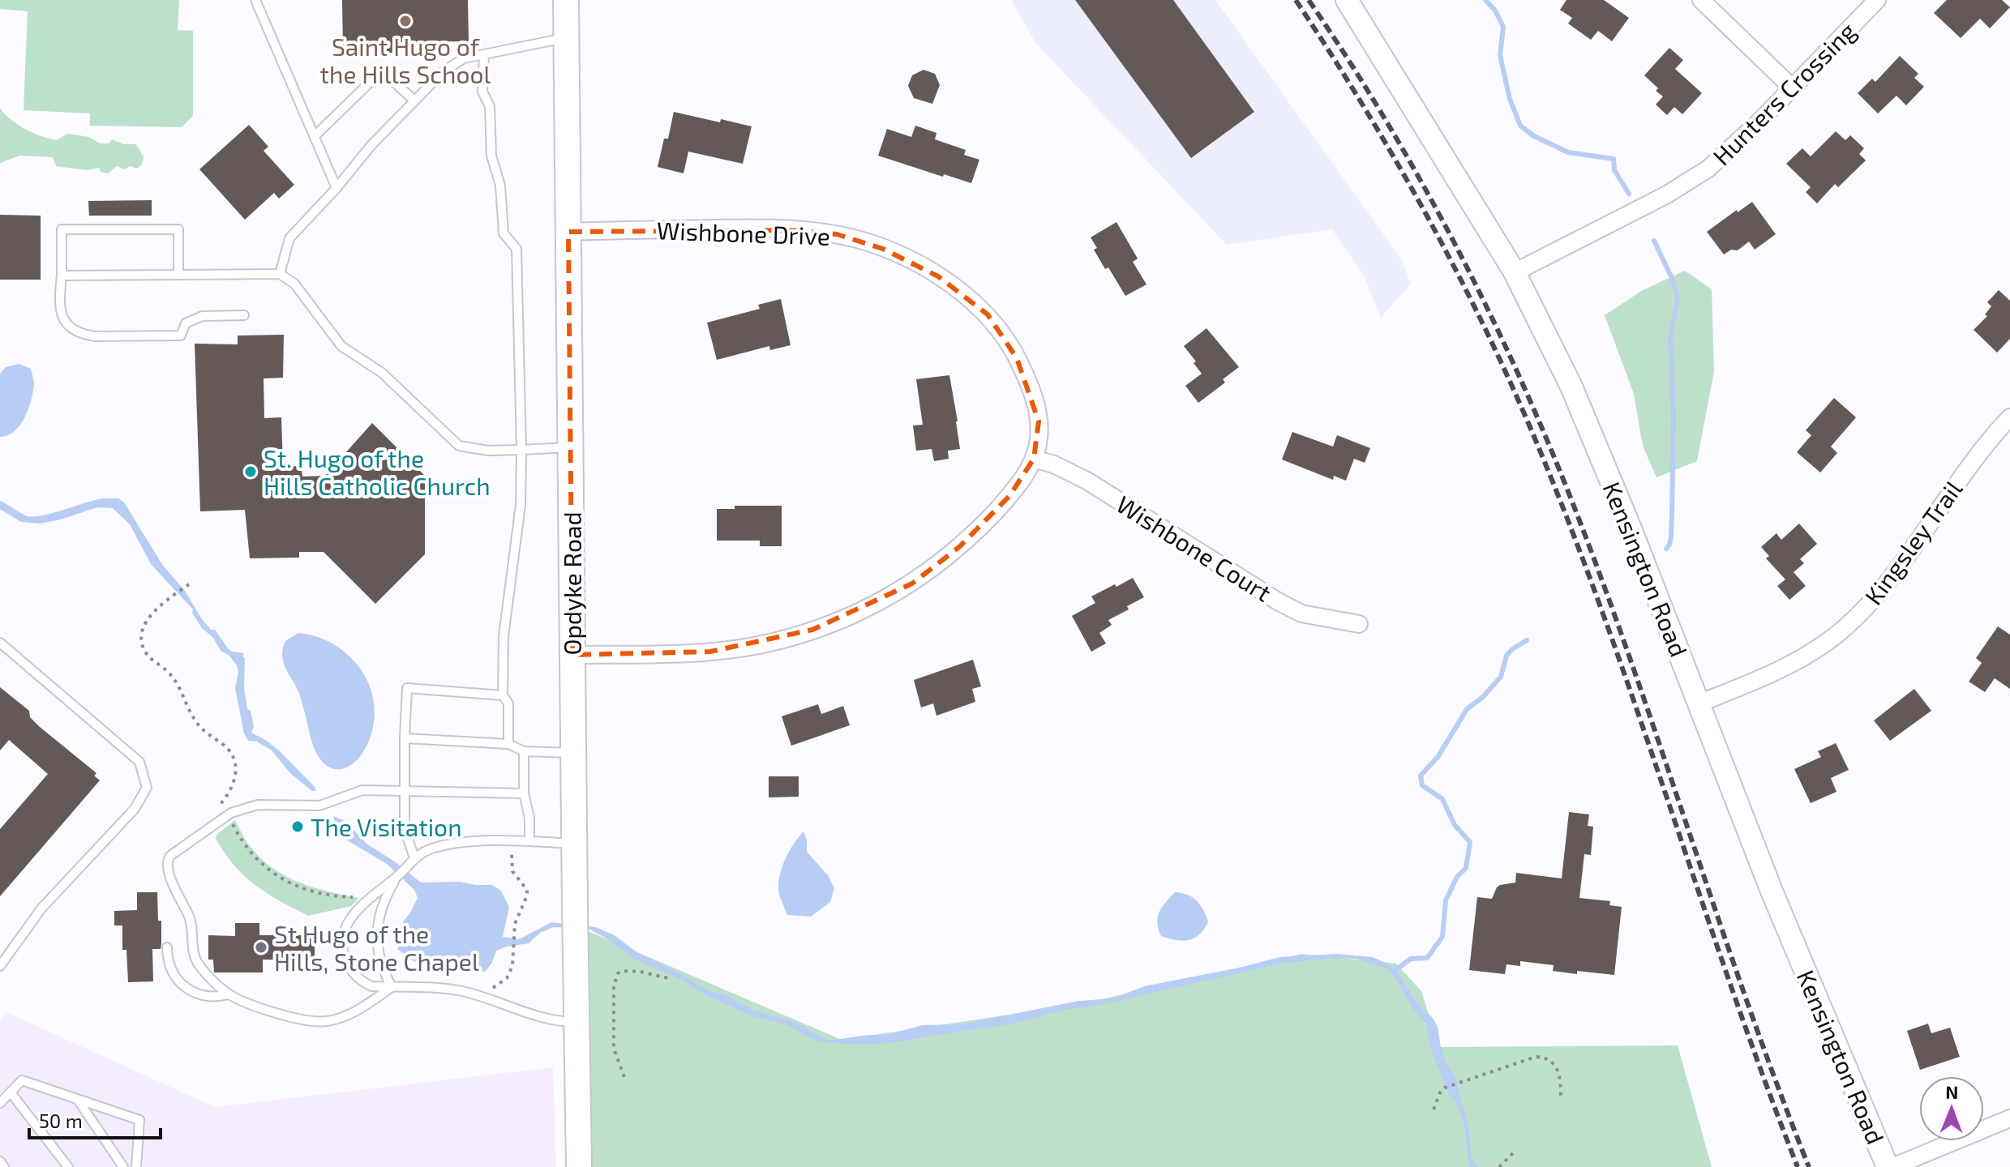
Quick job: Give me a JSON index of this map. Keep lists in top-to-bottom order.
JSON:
{
  "streets": {
    "main road": ["Opdyke Road"],
    "street": [
      "Hunters Crossing",
      "Wishbone Drive",
      "Kingsley Trail",
      "Wishbone Court",
      "Kensington Road"
    ]
  },
  "crossings": [
    ["Hunters Crossing", "Kensington Road"],
    ["Wishbone Drive", "Wishbone Court"],
    ["Wishbone Drive", "Opdyke Road"],
    ["Kingsley Trail", "Kensington Road"]
  ],
  "places": [
    "Saint Hugo of the Hills School",
    "St. Hugo of the Hills Catholic Church",
    "The Visitation",
    "St Hugo of the Hills, Stone Chapel"
  ],
  "scale_bar": "50 m",
  "north": "top"
}
